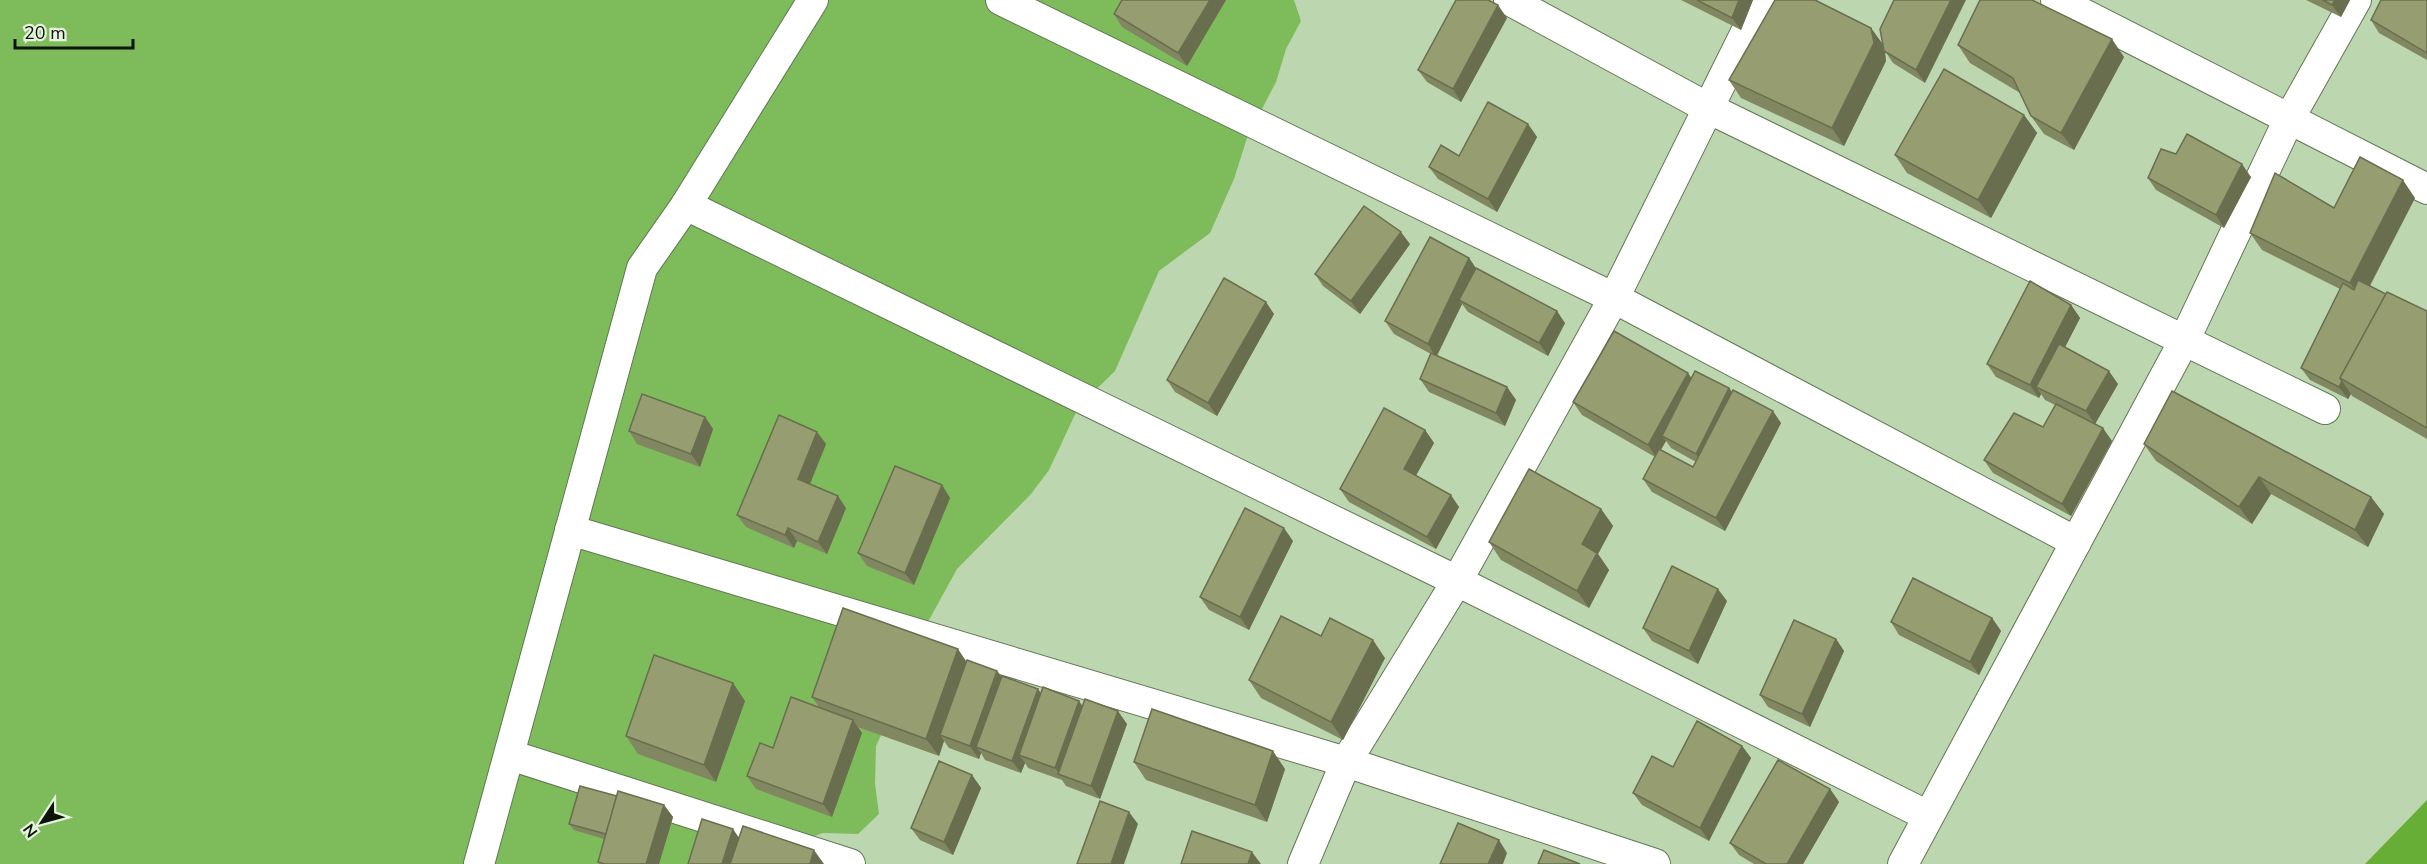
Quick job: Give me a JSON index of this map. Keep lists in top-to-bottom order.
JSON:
{
  "scale_bar": "20 m",
  "north": "bottom left"
}
